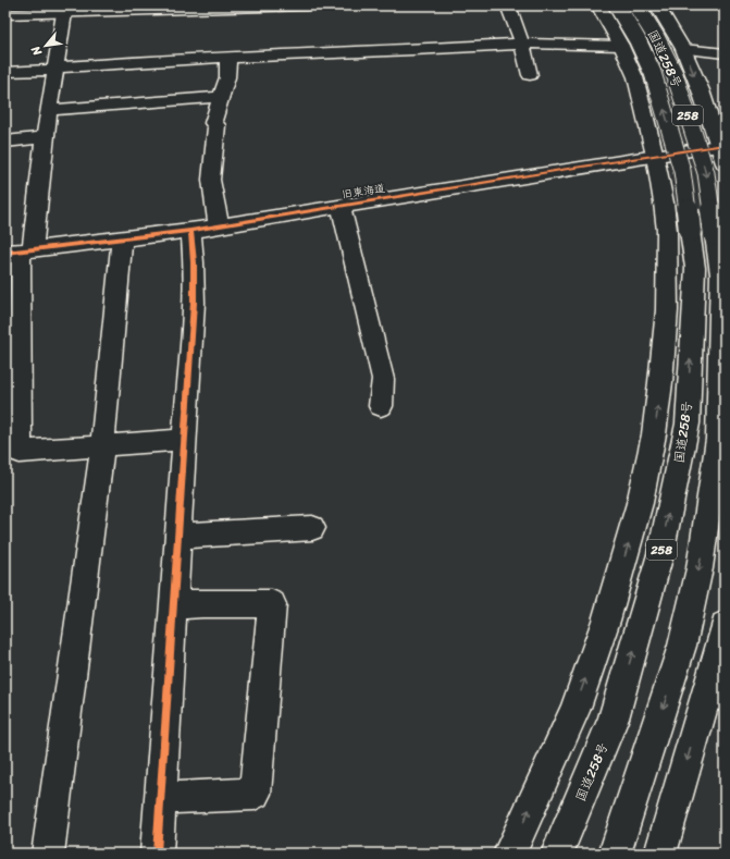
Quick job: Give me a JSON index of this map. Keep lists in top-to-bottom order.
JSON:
{
  "streets": {
    "main road": ["国道258号", "258", "旧東海道"]
  },
  "north": "bottom left"
}
